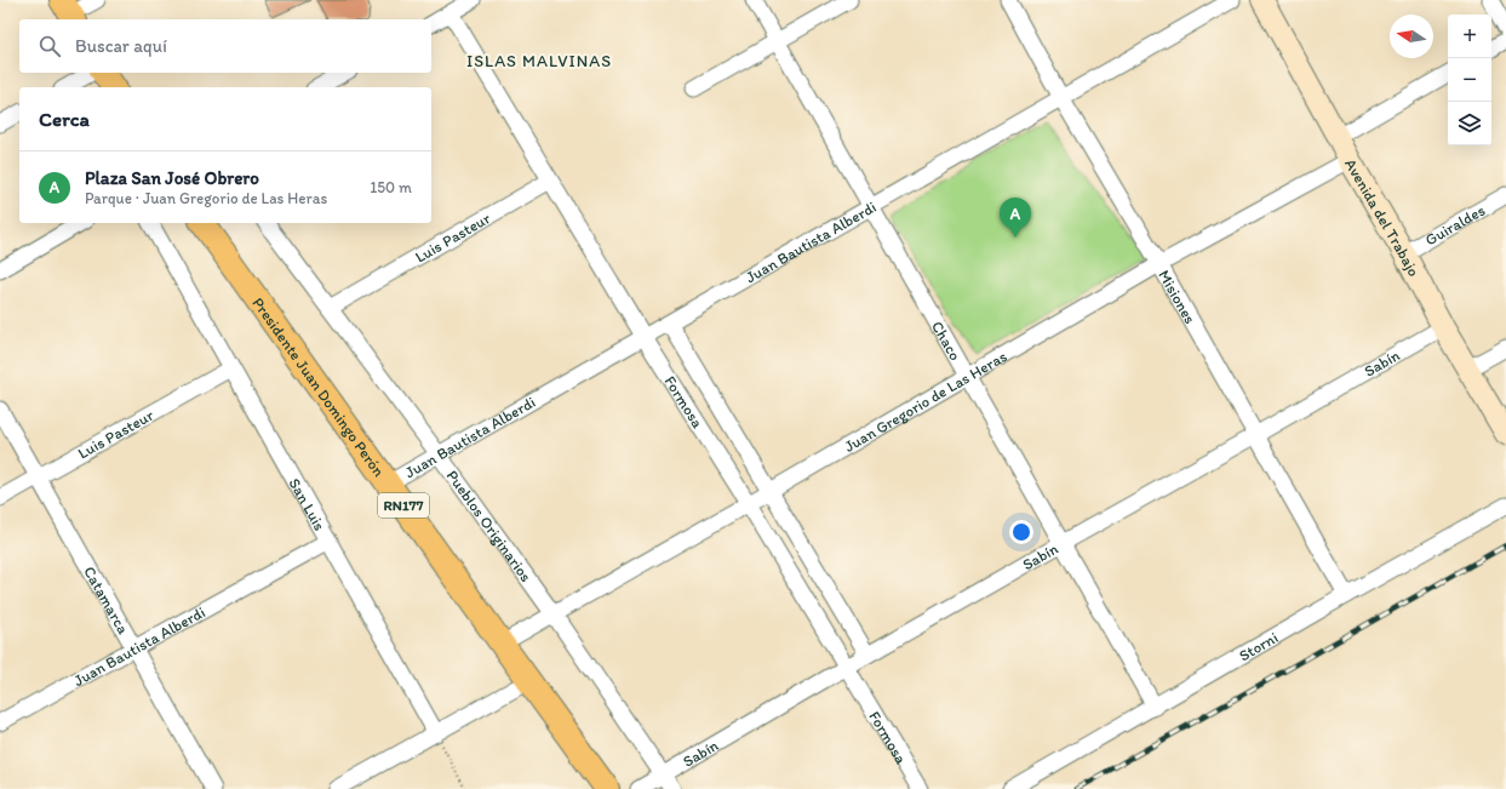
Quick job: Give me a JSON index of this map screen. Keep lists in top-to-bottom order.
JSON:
{
  "streets": {
    "main road": ["Avenida del Trabajo", "Presidente Juan Domingo Perón", "RN177"],
    "street": [
      "Guiraldes",
      "Luis Pasteur",
      "Juan Bautista Alberdi",
      "Misiones",
      "Chaco",
      "Sabín",
      "Formosa",
      "Juan Gregorio de Las Heras",
      "San Luis",
      "Pueblos Originarios",
      "Catamarca",
      "Storni"
    ]
  },
  "crossings": [
    ["Avenida del Trabajo", "Guiraldes"],
    ["Avenida del Trabajo", "Sabín"],
    ["Avenida del Trabajo", "Juan Gregorio de Las Heras"],
    ["Luis Pasteur", "Formosa"],
    ["Luis Pasteur", "San Luis"],
    ["Luis Pasteur", "Pueblos Originarios"],
    ["Luis Pasteur", "Catamarca"],
    ["Juan Bautista Alberdi", "Misiones"],
    ["Juan Bautista Alberdi", "Chaco"],
    ["Juan Bautista Alberdi", "Presidente Juan Domingo Perón"],
    ["Juan Bautista Alberdi", "Formosa"],
    ["Juan Bautista Alberdi", "San Luis"],
    ["Juan Bautista Alberdi", "Pueblos Originarios"],
    ["Juan Bautista Alberdi", "Catamarca"],
    ["Misiones", "Sabín"],
    ["Misiones", "Juan Gregorio de Las Heras"],
    ["Misiones", "Storni"],
    ["Chaco", "Sabín"],
    ["Chaco", "Juan Gregorio de Las Heras"],
    ["Chaco", "Storni"],
    ["Sabín", "Formosa"],
    ["Sabín", "Pueblos Originarios"],
    ["Presidente Juan Domingo Perón", "Juan Gregorio de Las Heras"],
    ["Formosa", "Juan Gregorio de Las Heras"],
    ["Juan Gregorio de Las Heras", "Pueblos Originarios"]
  ],
  "districts": ["ISLAS MALVINAS"],
  "north": "left",
  "page": {
    "map_buttons": ["+", "−"],
    "search": "Buscar aquí",
    "heading": "Cerca",
    "list": [
      {
        "mark": "A",
        "name": "Plaza San José Obrero",
        "note": "Parque · Juan Gregorio de Las Heras",
        "value": "150 m"
      }
    ],
    "pins": "A"
  }
}
